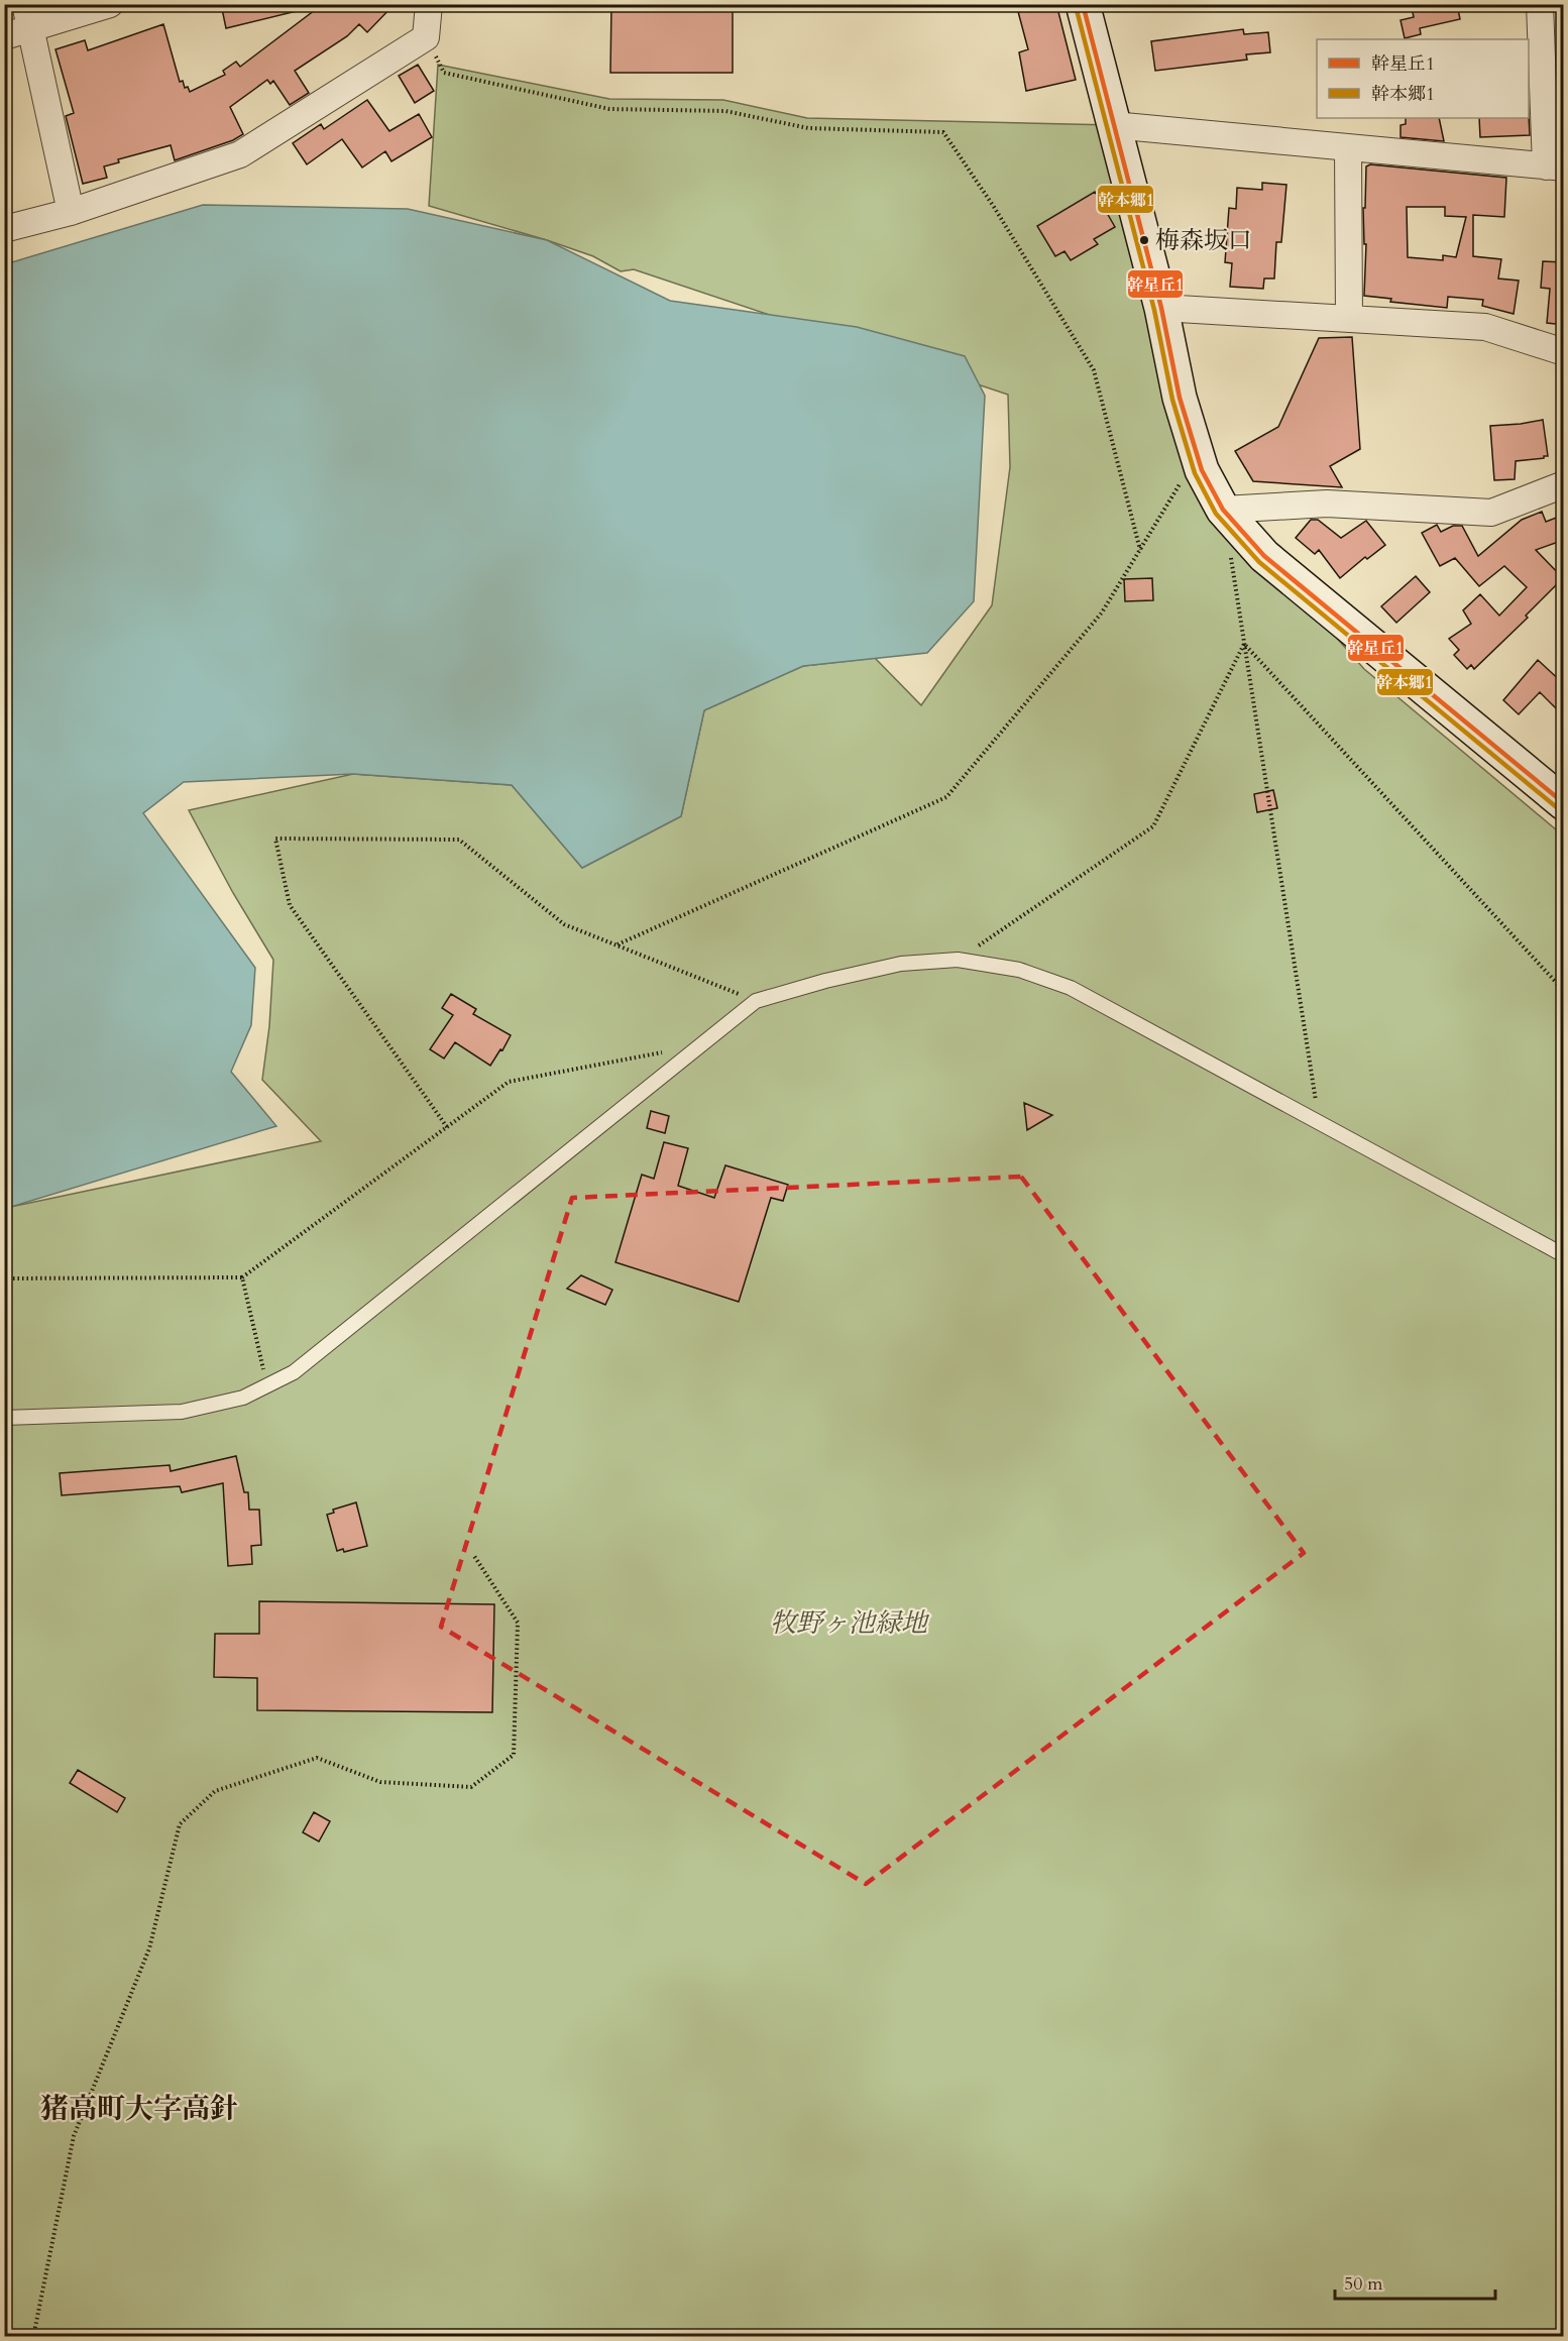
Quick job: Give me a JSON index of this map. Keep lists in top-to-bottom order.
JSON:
{
  "districts": ["猪高町大字高針"],
  "parks": ["牧野ヶ池緑地"],
  "places": ["梅森坂口"],
  "lines": ["transit line 幹星丘1", "transit line 幹本郷1"],
  "legend": ["幹星丘1", "幹本郷1"],
  "scale_bar": "50 m"
}
